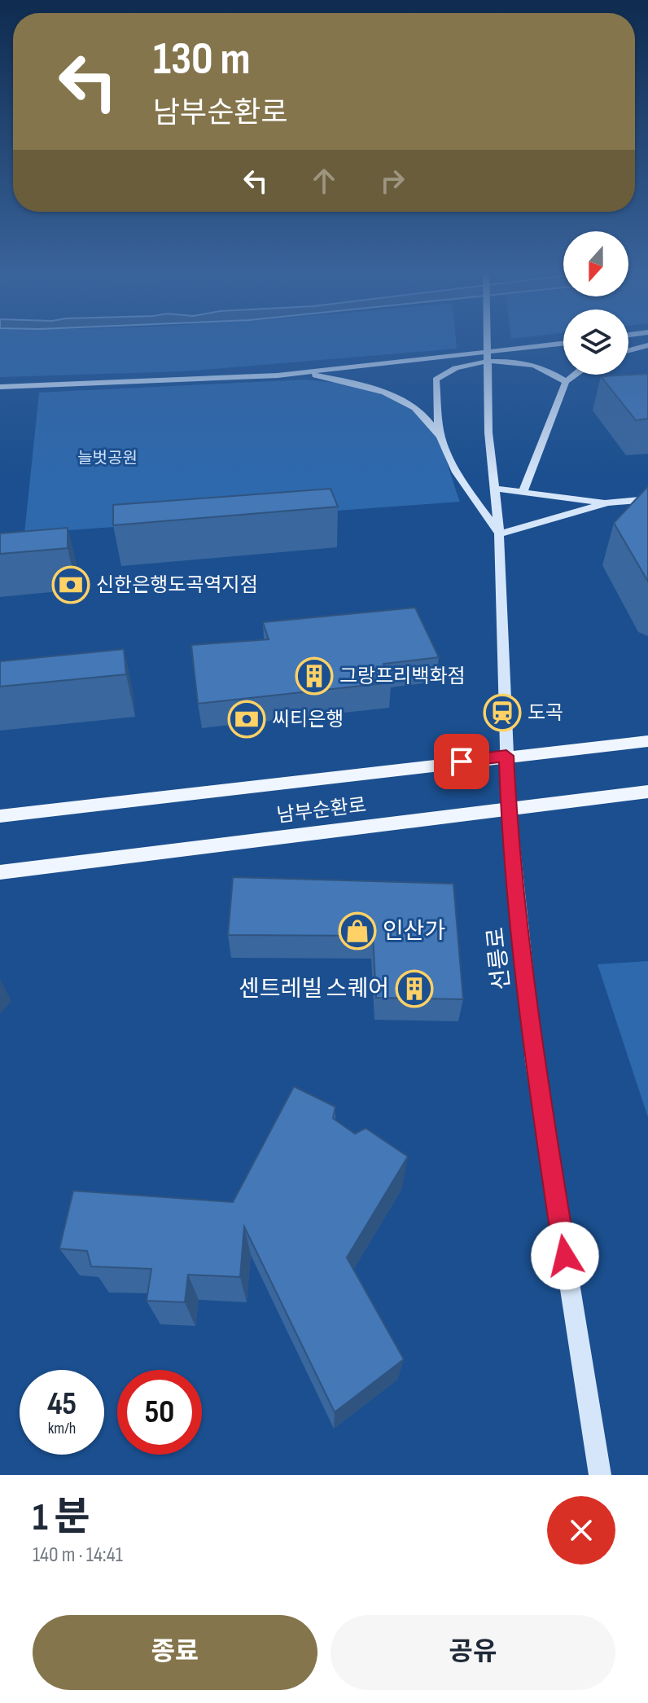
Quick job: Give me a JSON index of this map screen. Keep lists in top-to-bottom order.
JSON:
{
  "streets": {
    "main road": ["남부순환로"],
    "street": ["선릉로"]
  },
  "crossings": [
    ["남부순환로", "선릉로"]
  ],
  "parks": ["늘벗공원"],
  "places": {
    "bank": ["신한은행도곡역지점", "씨티은행"],
    "building": ["그랑프리백화점", "센트레빌 스퀘어"],
    "station": ["도곡"],
    "shop": ["인산가"]
  },
  "north": "bottom",
  "page": {
    "turn": ["130 m", "남부순환로"],
    "speed": "45 km/h",
    "limit": "50",
    "heading": ["1 분", "140 m · 14:41"],
    "buttons": ["종료", "공유"]
  }
}
